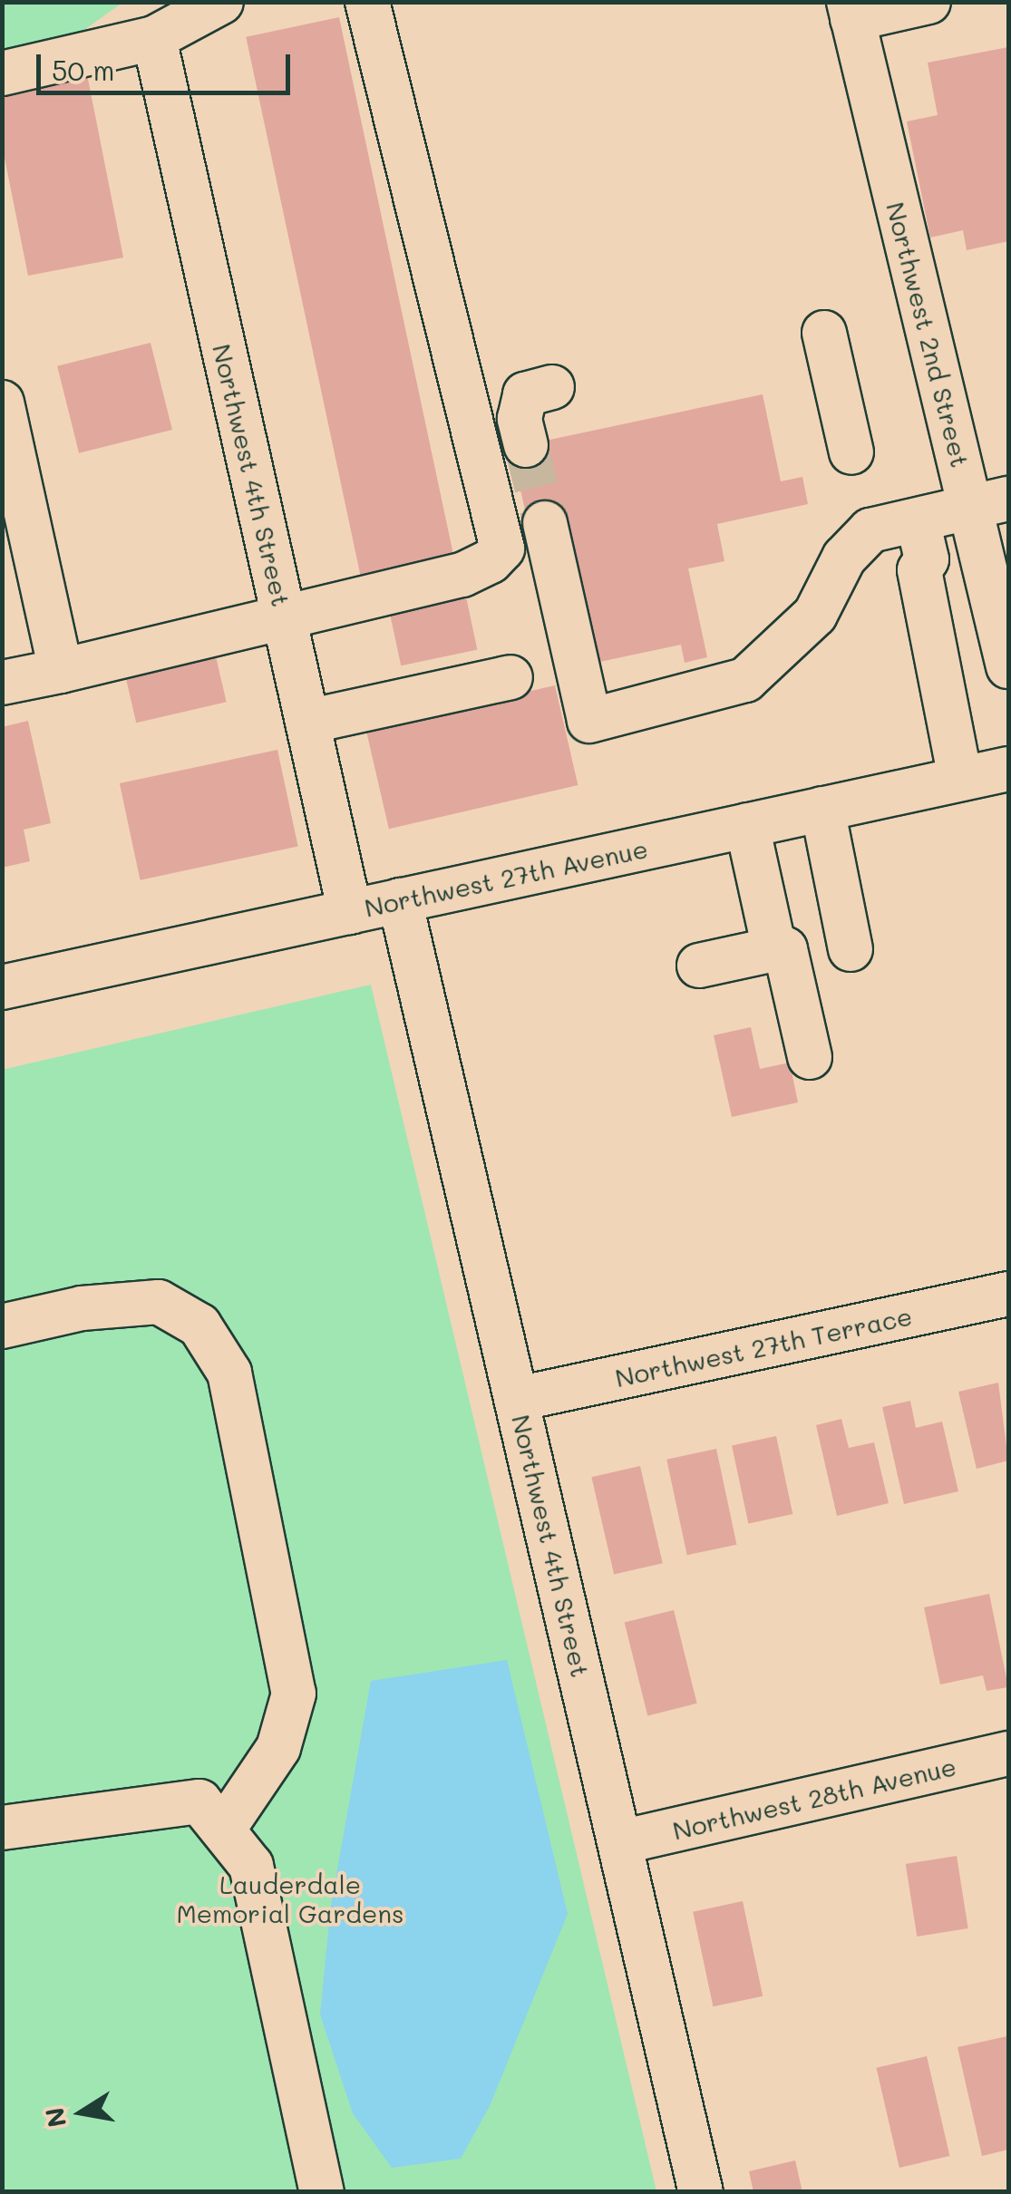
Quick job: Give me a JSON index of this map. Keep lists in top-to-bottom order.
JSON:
{
  "streets": {
    "street": [
      "Northwest 2nd Street",
      "Northwest 4th Street",
      "Northwest 27th Avenue",
      "Northwest 27th Terrace",
      "Northwest 28th Avenue"
    ]
  },
  "crossings": [
    ["Northwest 4th Street", "Northwest 27th Avenue"],
    ["Northwest 4th Street", "Northwest 27th Terrace"],
    ["Northwest 4th Street", "Northwest 28th Avenue"]
  ],
  "parks": ["Lauderdale Memorial Gardens"],
  "scale_bar": "50 m",
  "north": "left"
}
